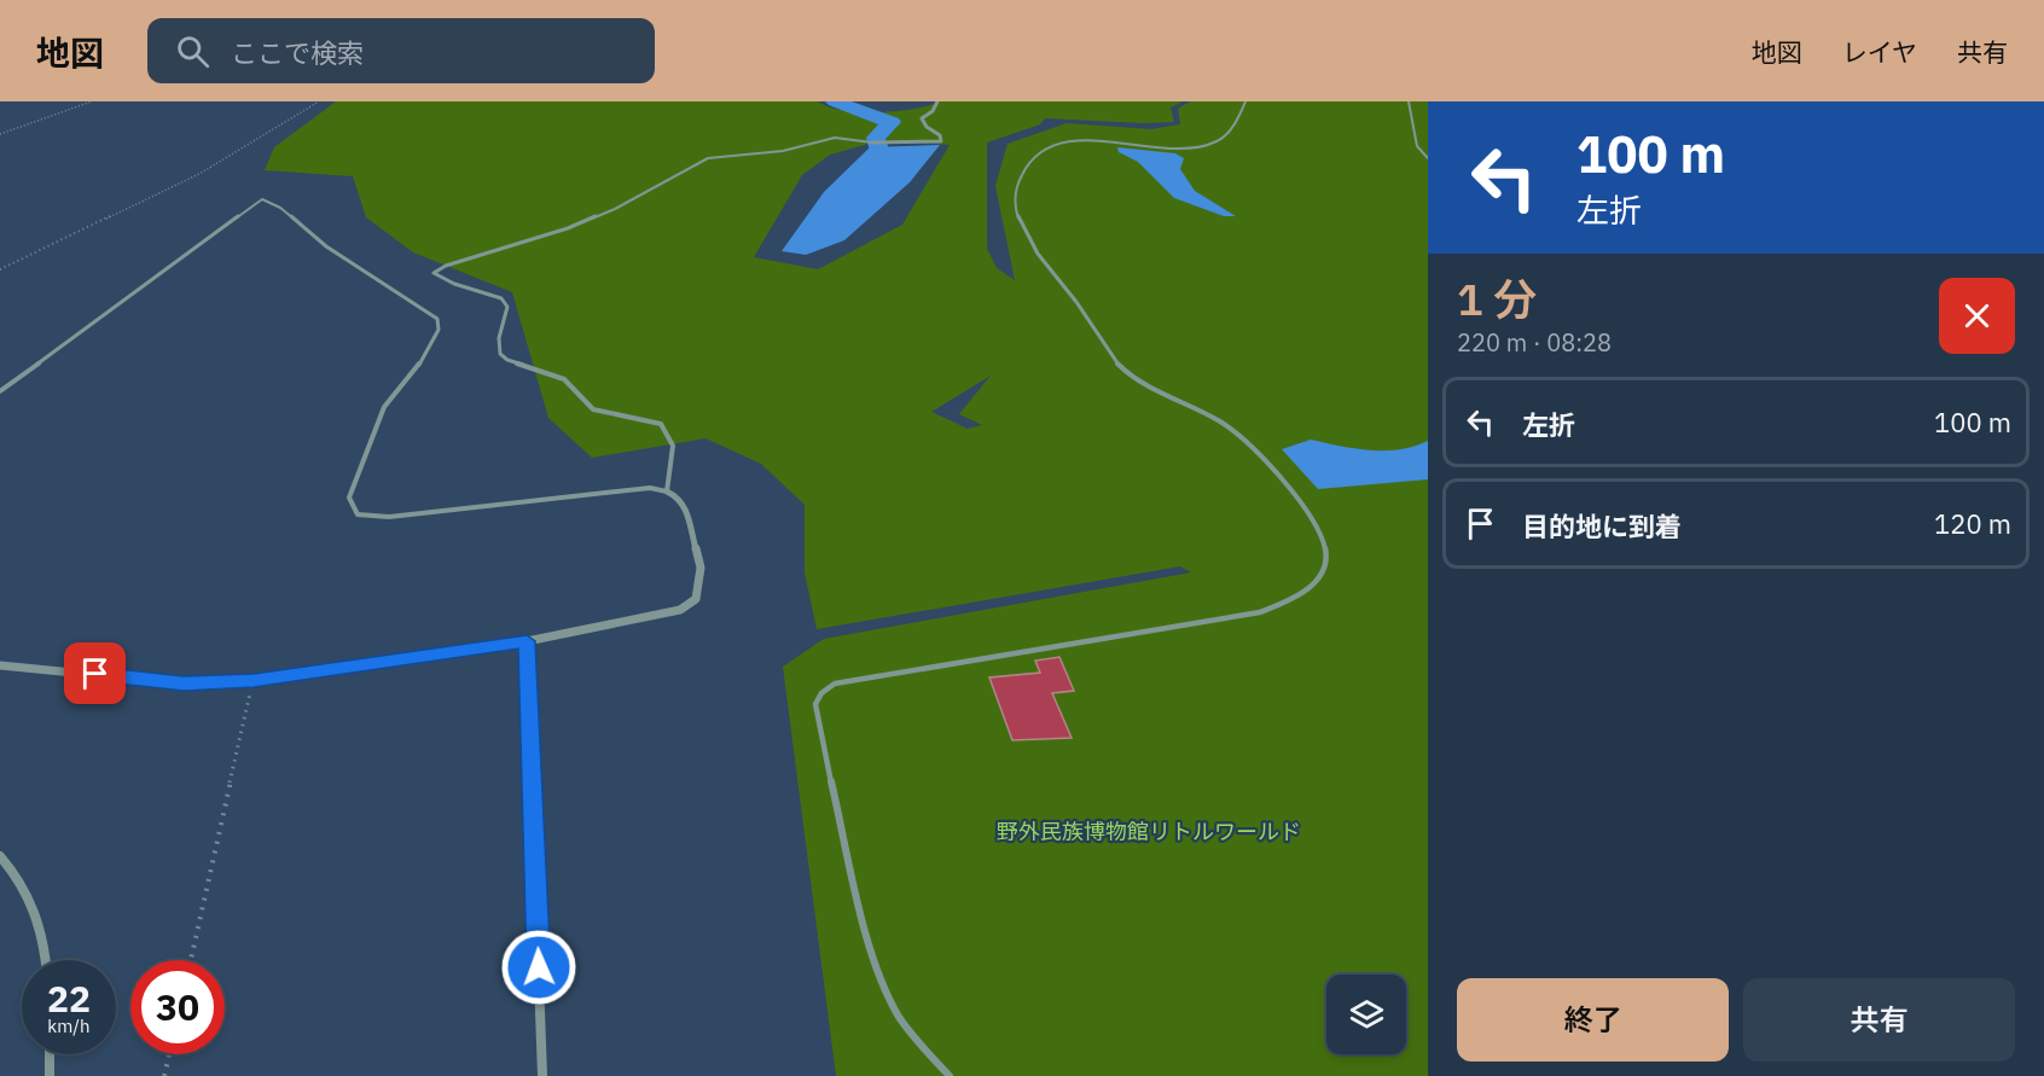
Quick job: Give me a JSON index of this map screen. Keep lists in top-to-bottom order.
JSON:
{
  "parks": ["野外民族博物館リトルワールド"],
  "page": {
    "header": "地図",
    "search": "ここで検索",
    "nav": ["地図", "レイヤ", "共有"],
    "turn": ["100 m", "左折"],
    "heading": ["1 分", "220 m · 08:28"],
    "list": [
      {
        "name": "左折",
        "value": "100 m"
      },
      {
        "name": "目的地に到着",
        "value": "120 m"
      }
    ],
    "speed": "22 km/h",
    "limit": "30",
    "buttons": ["終了", "共有"]
  }
}
